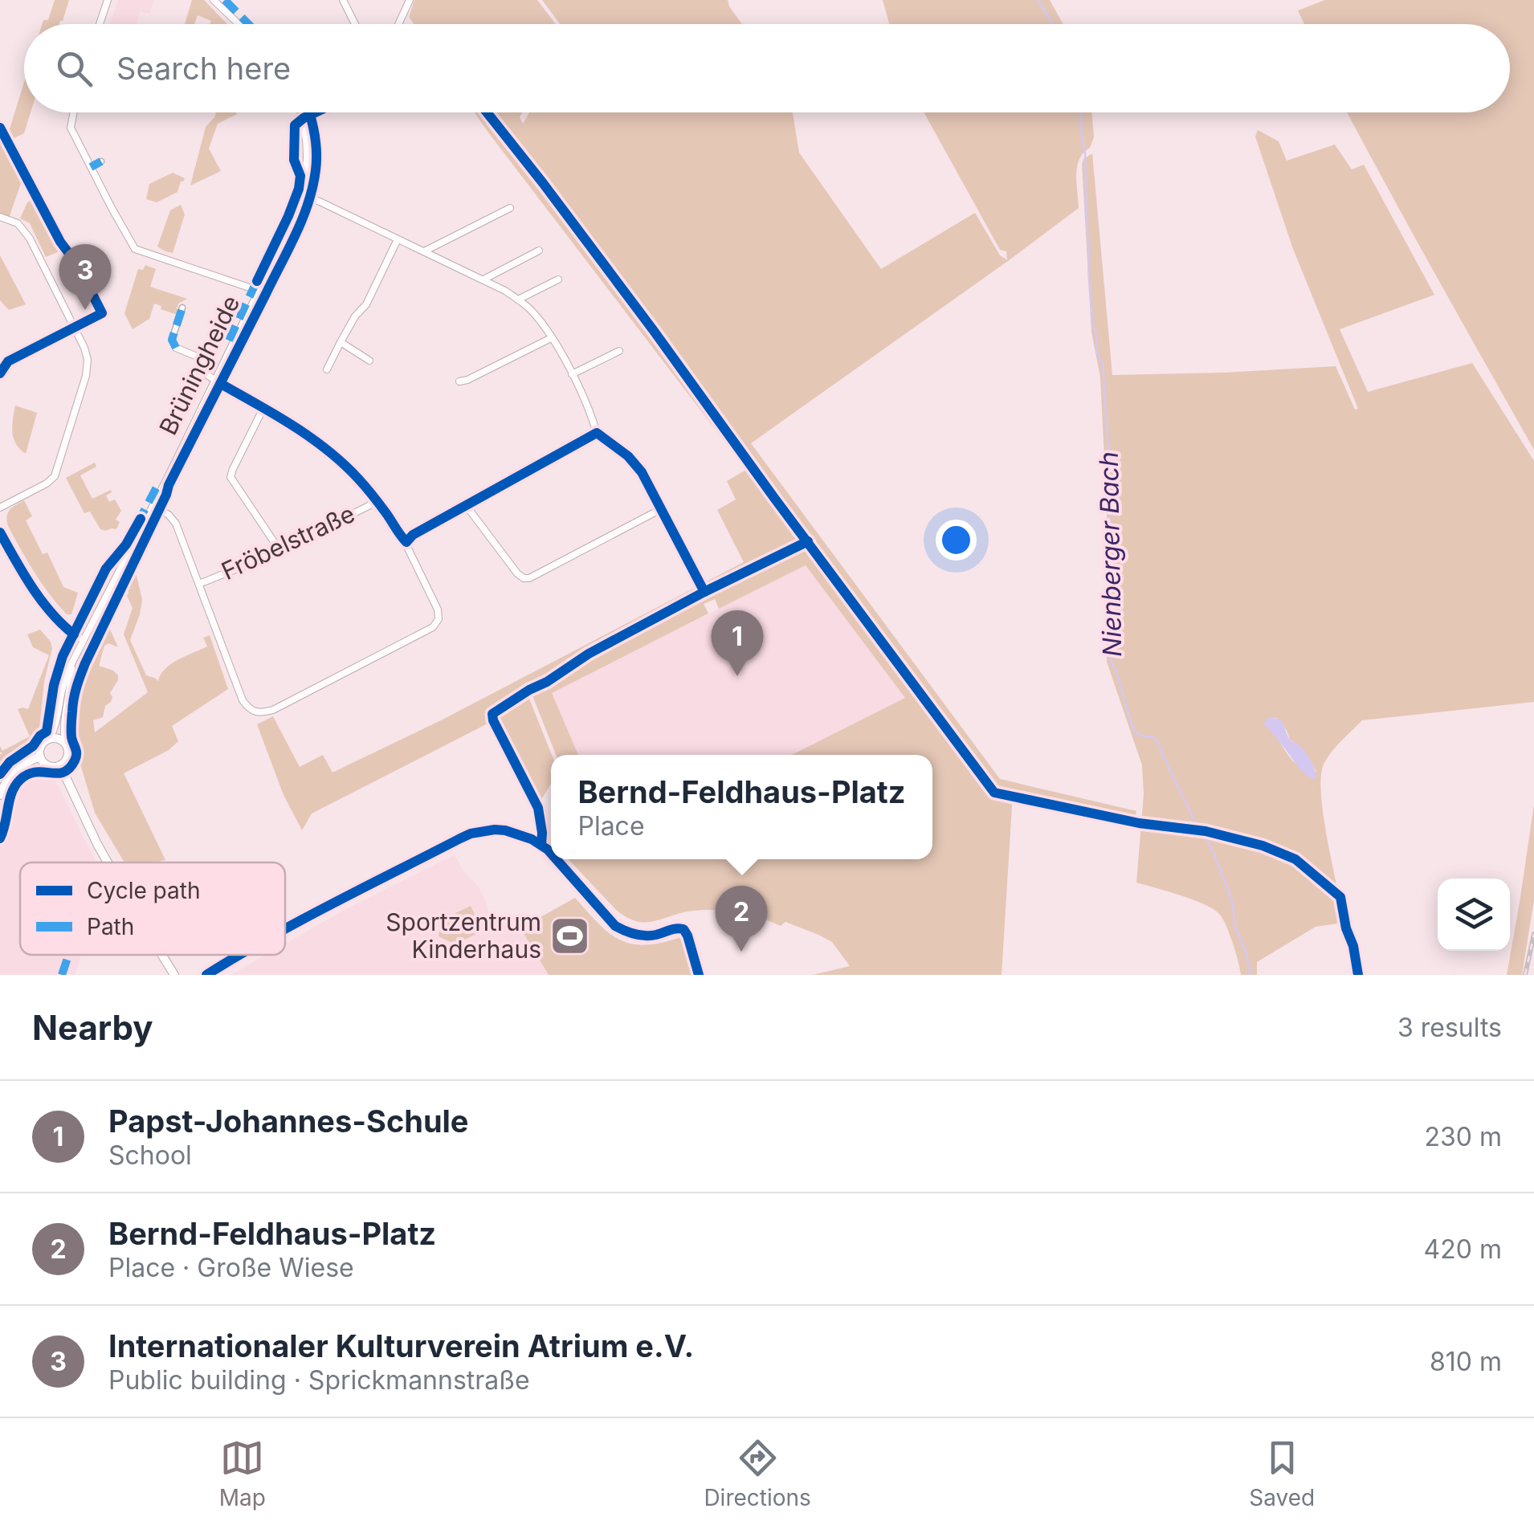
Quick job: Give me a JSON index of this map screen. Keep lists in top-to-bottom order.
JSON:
{
  "streets": {
    "street": ["Brüningheide", "Fröbelstraße"]
  },
  "water": ["Nienberger Bach"],
  "places": {
    "sports": ["Sportzentrum Kinderhaus"]
  },
  "legend": ["Cycle path", "Path"],
  "page": {
    "search": "Search here",
    "pins": ["3", "1", "2"],
    "popup": ["Bernd-Feldhaus-Platz", "Place"],
    "heading": ["Nearby", "3 results"],
    "list": [
      {
        "mark": "1",
        "name": "Papst-Johannes-Schule",
        "note": "School",
        "value": "230 m"
      },
      {
        "mark": "2",
        "name": "Bernd-Feldhaus-Platz",
        "note": "Place · Große Wiese",
        "value": "420 m"
      },
      {
        "mark": "3",
        "name": "Internationaler Kulturverein Atrium e.V.",
        "note": "Public building · Sprickmannstraße",
        "value": "810 m"
      }
    ],
    "nav": ["Map", "Directions", "Saved"]
  }
}
